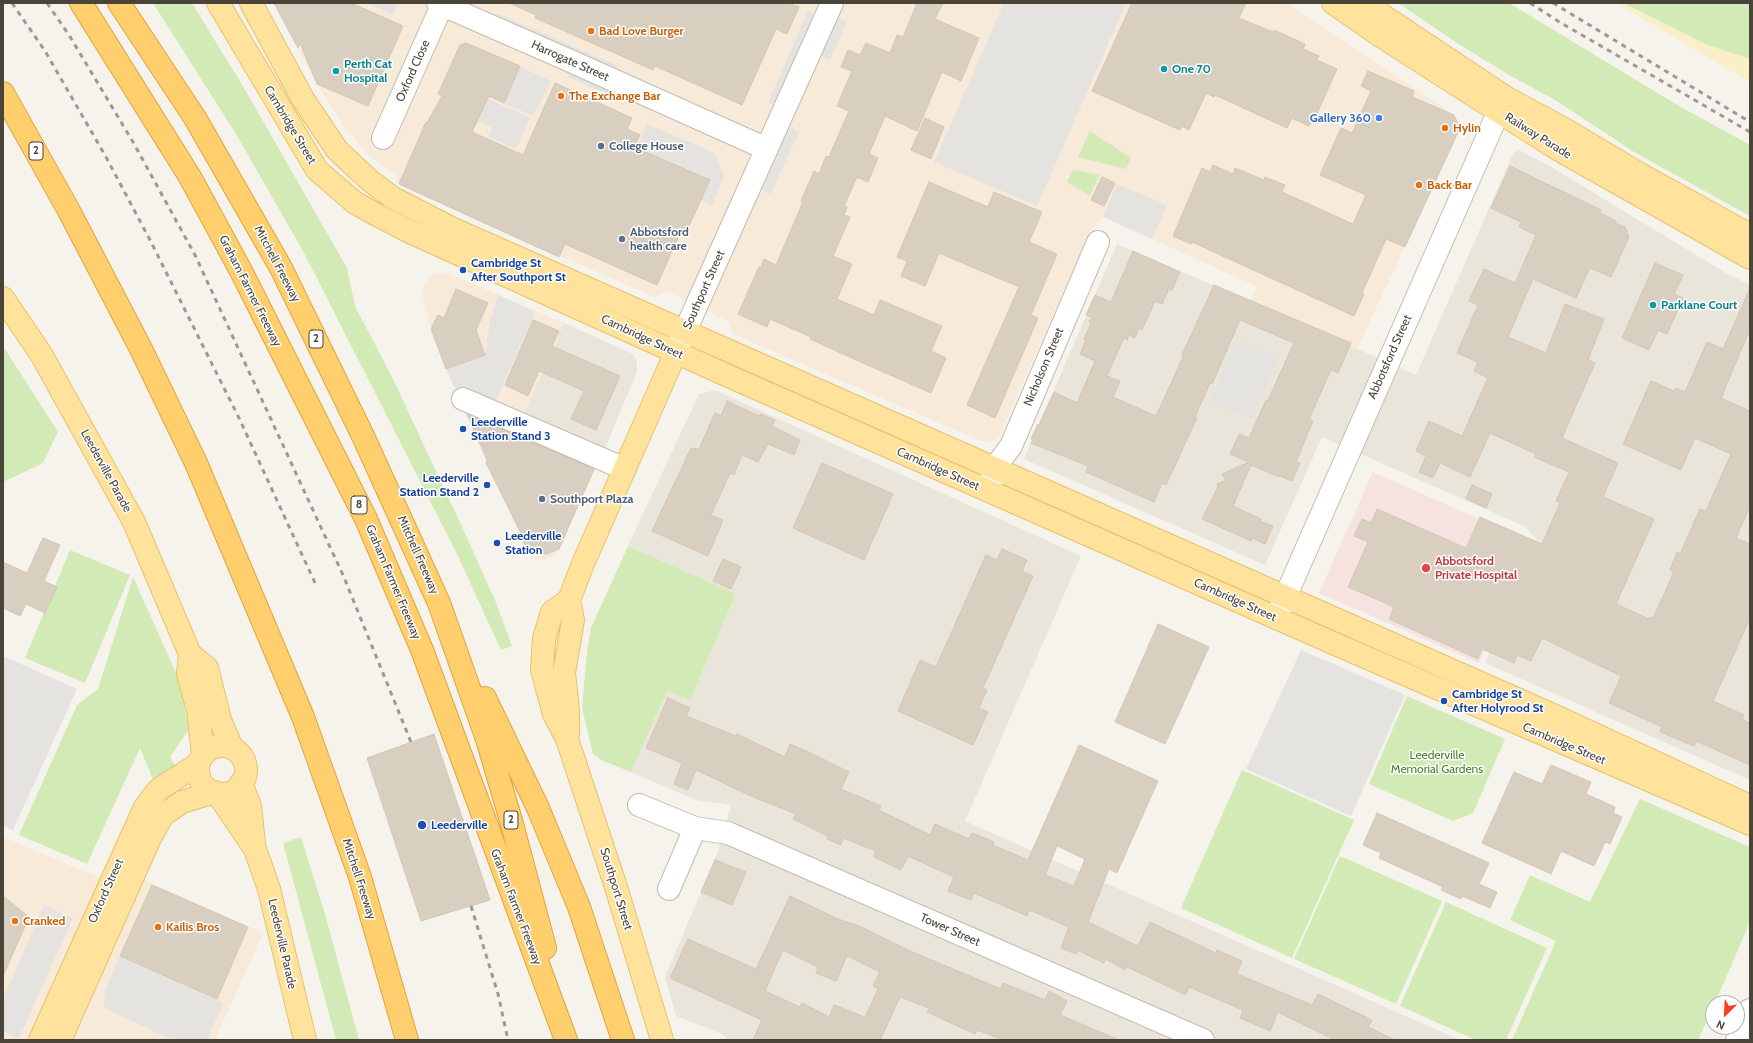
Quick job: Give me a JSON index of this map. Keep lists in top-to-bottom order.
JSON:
{
  "streets": {
    "highway": [
      "2",
      "Mitchell Freeway",
      "Graham Farmer Freeway",
      "8"
    ],
    "main road": [
      "Cambridge Street",
      "Railway Parade",
      "Southport Street",
      "Leederville Parade",
      "Oxford Street"
    ],
    "street": [
      "Harrogate Street",
      "Oxford Close",
      "Abbotsford Street",
      "Nicholson Street",
      "Tower Street"
    ]
  },
  "crossings": [
    ["Harrogate Street", "Oxford Close"],
    ["Harrogate Street", "Southport Street"],
    ["Cambridge Street", "Southport Street"],
    ["Cambridge Street", "Abbotsford Street"],
    ["Cambridge Street", "Nicholson Street"],
    ["Railway Parade", "Abbotsford Street"],
    ["Leederville Parade", "Oxford Street"]
  ],
  "parks": ["Leederville Memorial Gardens"],
  "places": [
    "Bad Love Burger",
    "One 70",
    "Perth Cat Hospital",
    "The Exchange Bar",
    "Gallery 360",
    "Hylin",
    "College House",
    "Back Bar",
    "Abbotsford health care",
    "Cambridge St After Southport St",
    "Parklane Court",
    "Leederville Station Stand 3",
    "Leederville Station Stand 2",
    "Southport Plaza",
    "Leederville Station",
    "Abbotsford Private Hospital",
    "Cambridge St After Holyrood St",
    "Leederville",
    "Cranked",
    "Kailis Bros"
  ],
  "north": "bottom left"
}
